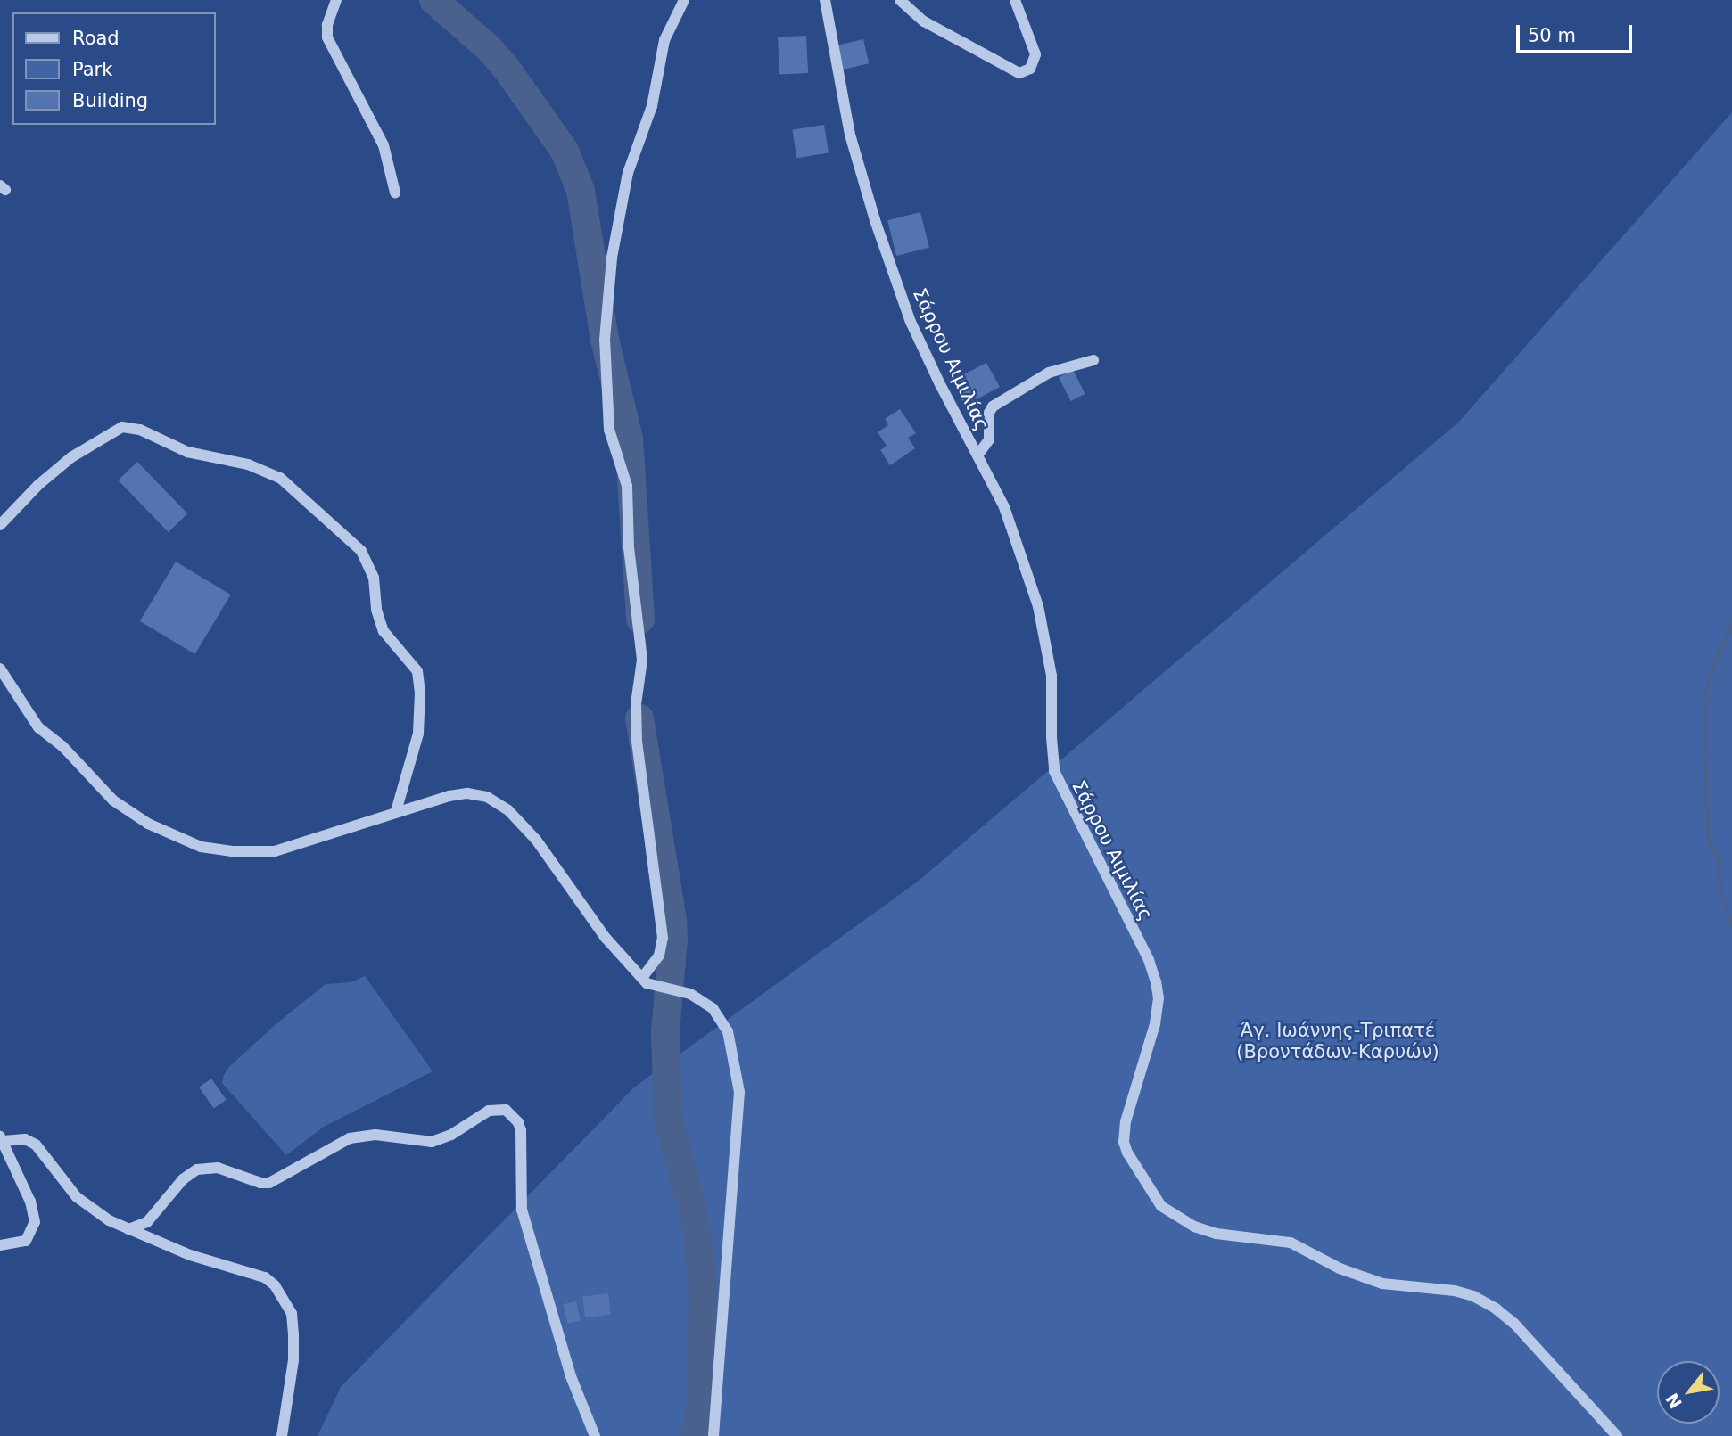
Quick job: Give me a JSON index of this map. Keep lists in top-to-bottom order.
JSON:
{
  "streets": {
    "street": ["Σάρρου Αιμιλίας"]
  },
  "parks": ["Άγ. Ιωάννης-Τριπατέ (Βροντάδων-Καρυών)"],
  "legend": ["Road", "Park", "Building"],
  "scale_bar": "50 m",
  "north": "bottom left"
}
